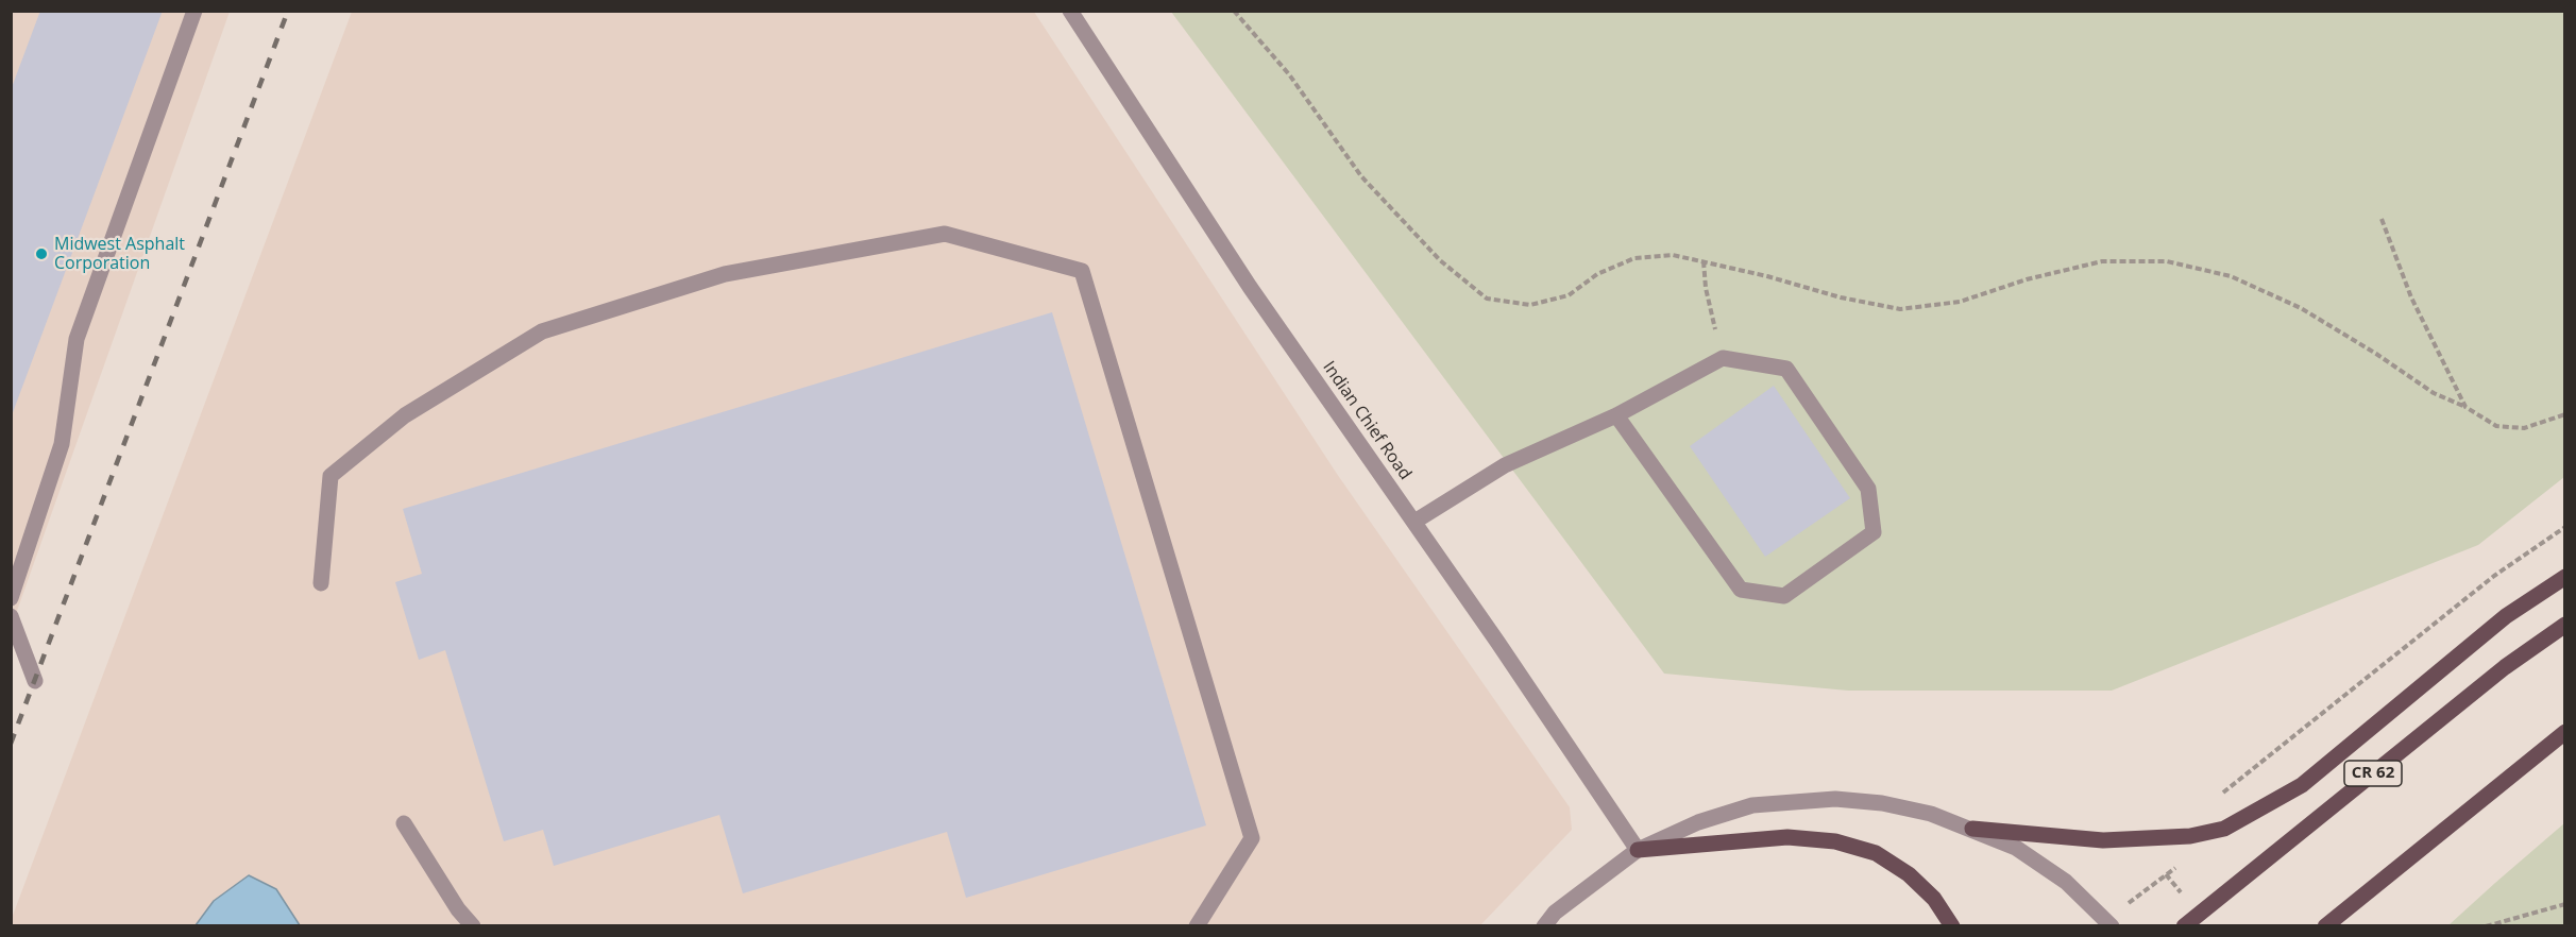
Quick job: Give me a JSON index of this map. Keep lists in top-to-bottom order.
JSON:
{
  "streets": {
    "main road": ["CR 62"],
    "street": ["Indian Chief Road"]
  },
  "places": ["Midwest Asphalt Corporation"]
}
